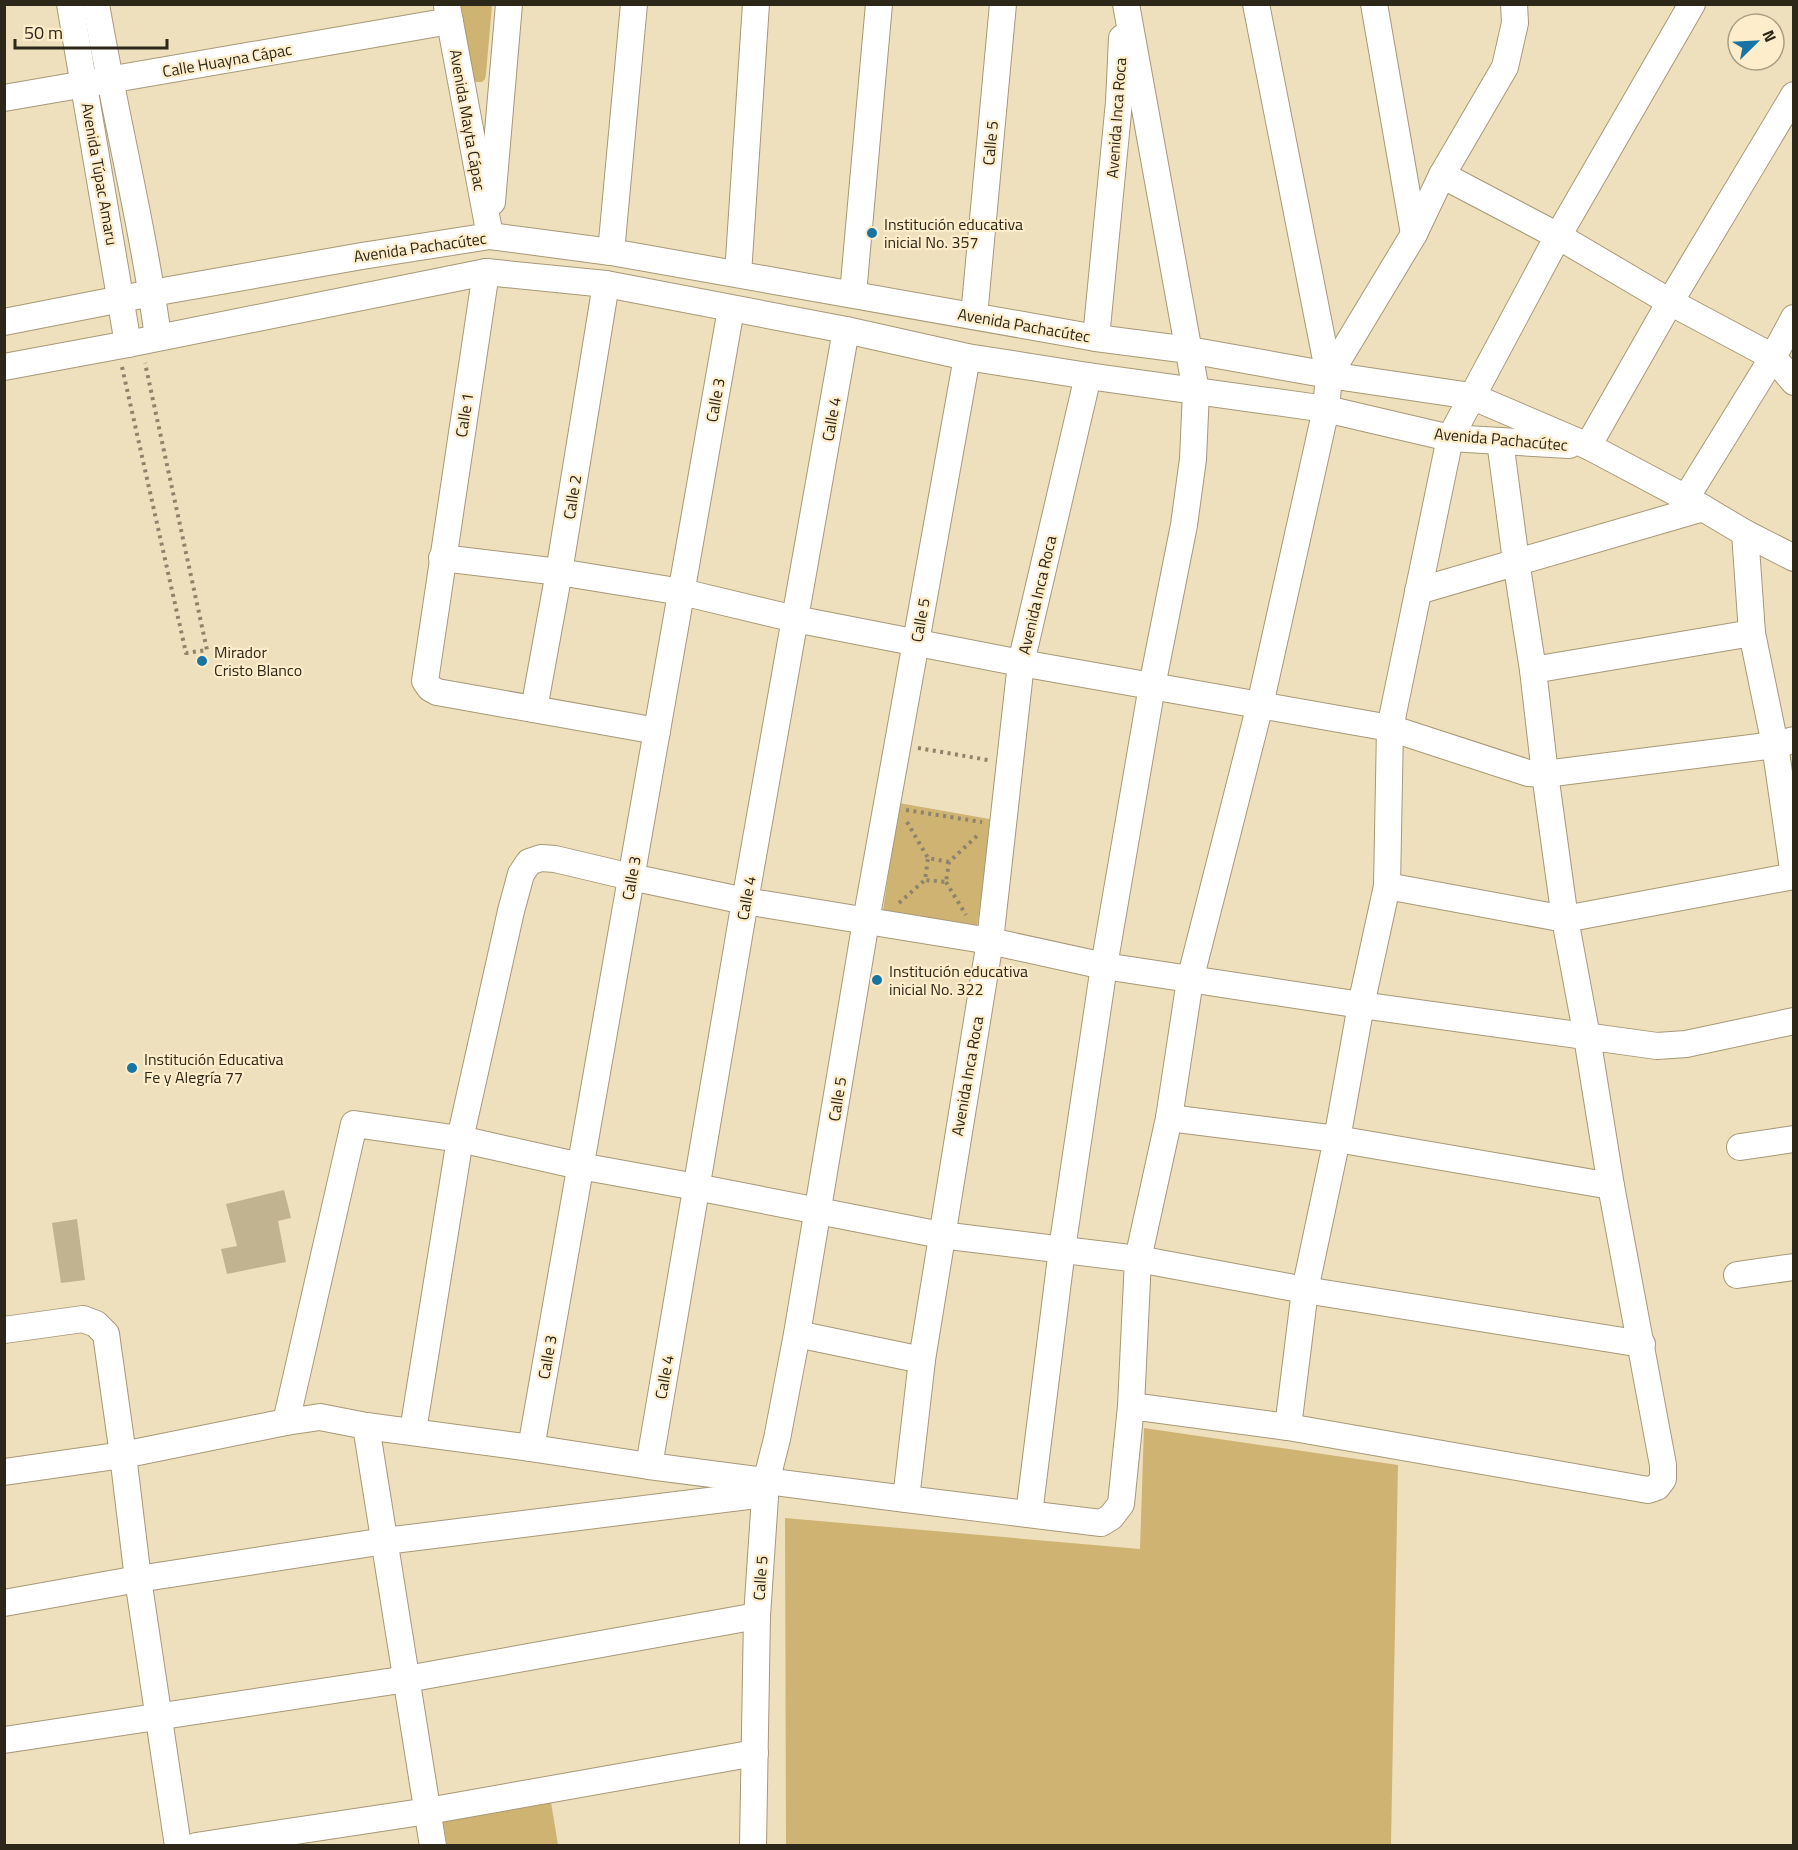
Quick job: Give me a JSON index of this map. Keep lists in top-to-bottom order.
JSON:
{
  "streets": {
    "street": [
      "Calle Huayna Cápac",
      "Avenida Inca Roca",
      "Avenida Mayta Cápac",
      "Calle 5",
      "Avenida Túpac Amaru",
      "Avenida Pachacútec",
      "Calle 3",
      "Calle 1",
      "Calle 4",
      "Calle 2"
    ]
  },
  "crossings": [
    ["Calle Huayna Cápac", "Avenida Mayta Cápac"],
    ["Calle Huayna Cápac", "Avenida Túpac Amaru"],
    ["Avenida Inca Roca", "Avenida Pachacútec"],
    ["Avenida Mayta Cápac", "Avenida Pachacútec"],
    ["Calle 5", "Avenida Pachacútec"],
    ["Avenida Túpac Amaru", "Avenida Pachacútec"],
    ["Avenida Pachacútec", "Calle 3"],
    ["Avenida Pachacútec", "Calle 1"],
    ["Avenida Pachacútec", "Calle 4"],
    ["Avenida Pachacútec", "Calle 2"],
    ["Calle 1", "Calle 2"]
  ],
  "places": [
    "Institución educativa inicial No. 357",
    "Mirador Cristo Blanco",
    "Institución educativa inicial No. 322",
    "Institución Educativa Fe y Alegría 77"
  ],
  "scale_bar": "50 m",
  "north": "top right"
}
